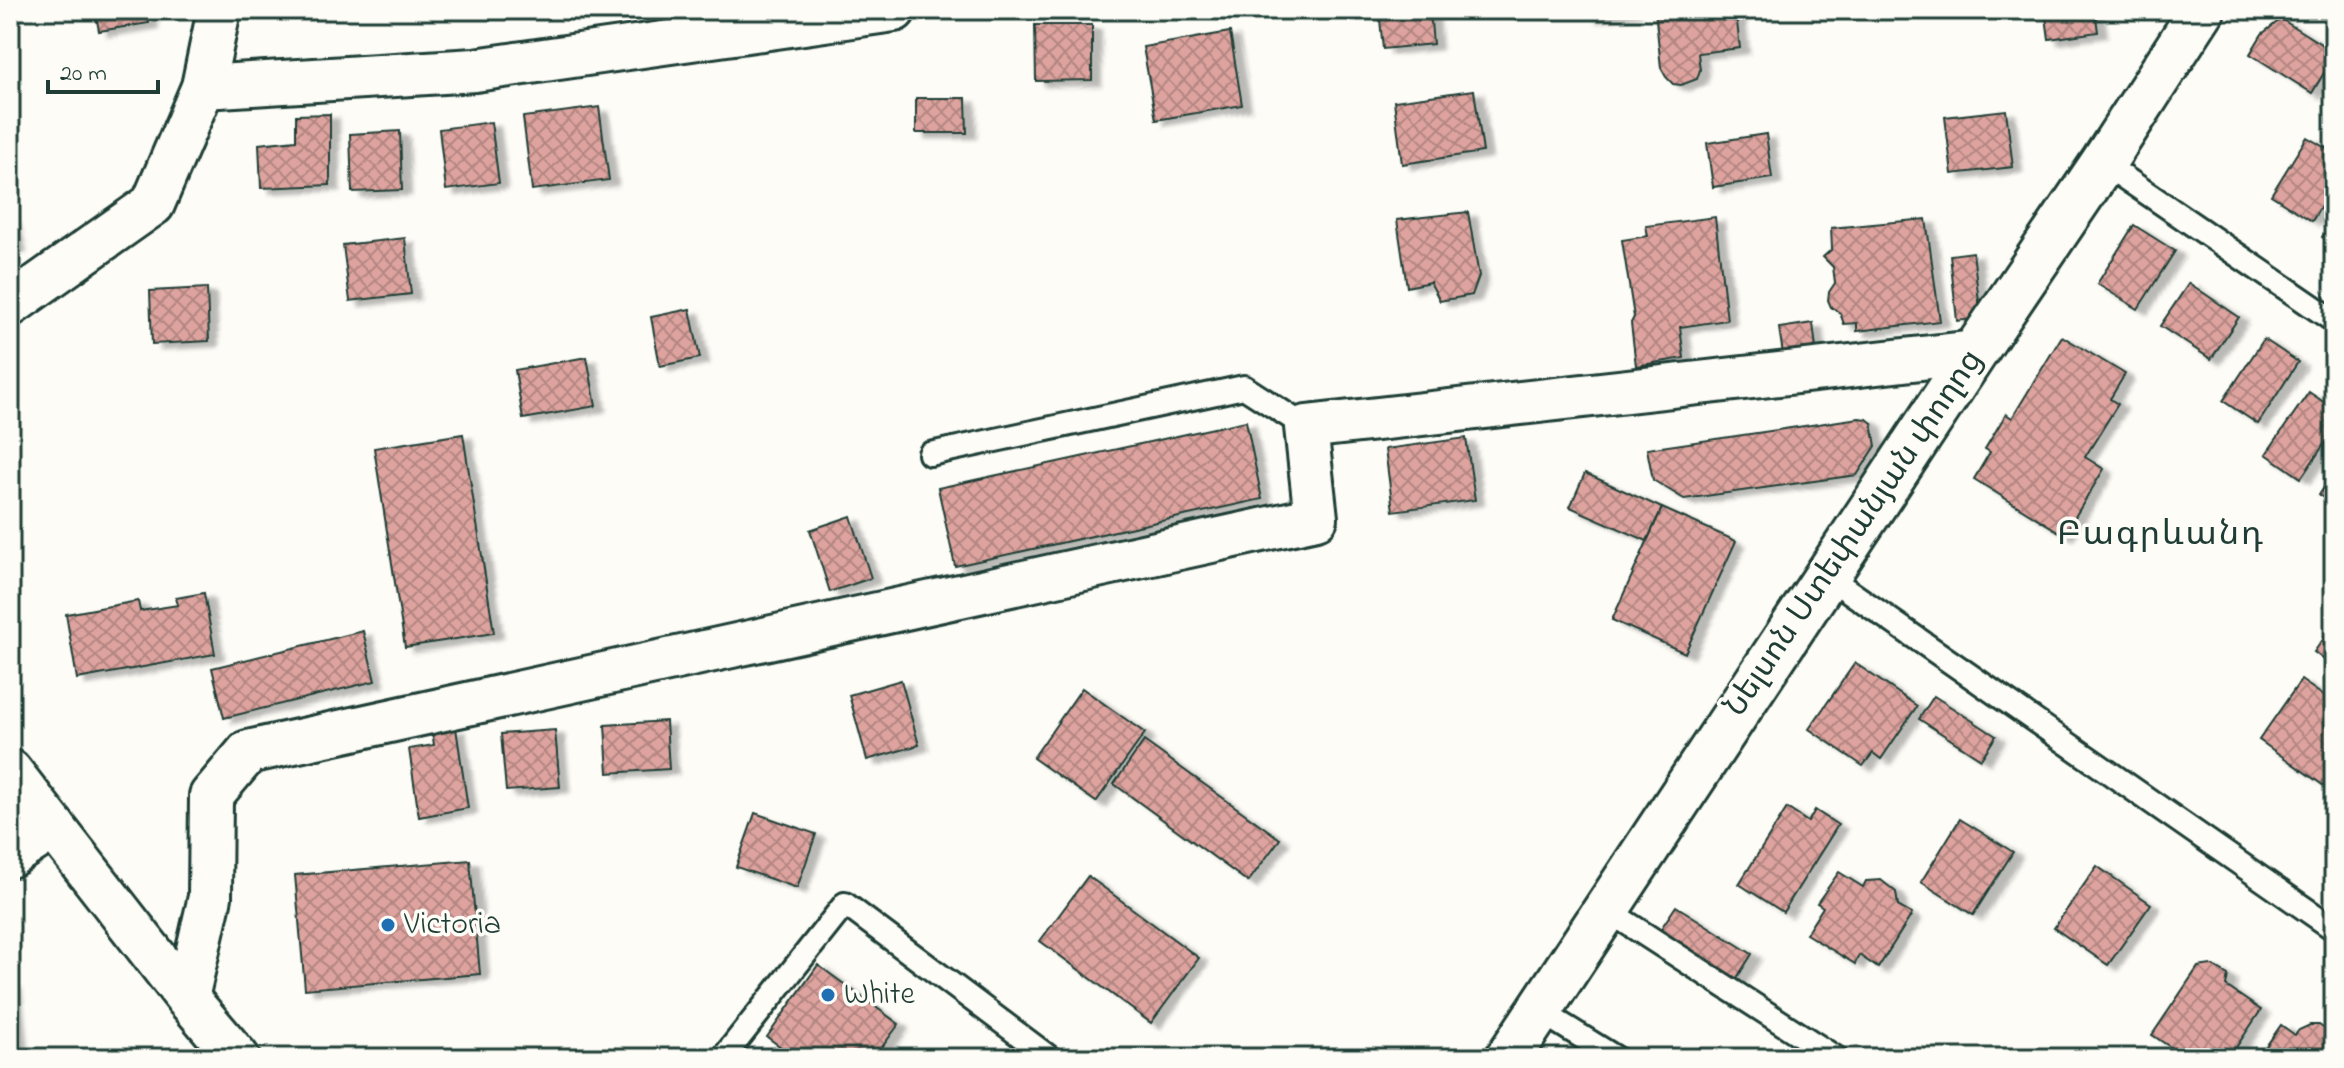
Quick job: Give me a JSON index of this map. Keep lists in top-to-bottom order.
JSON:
{
  "streets": {
    "street": ["Նելսոն Ստեփանյան փողոց"]
  },
  "districts": ["Բագրևանդ"],
  "places": ["Victoria", "White"],
  "scale_bar": "20 m"
}
